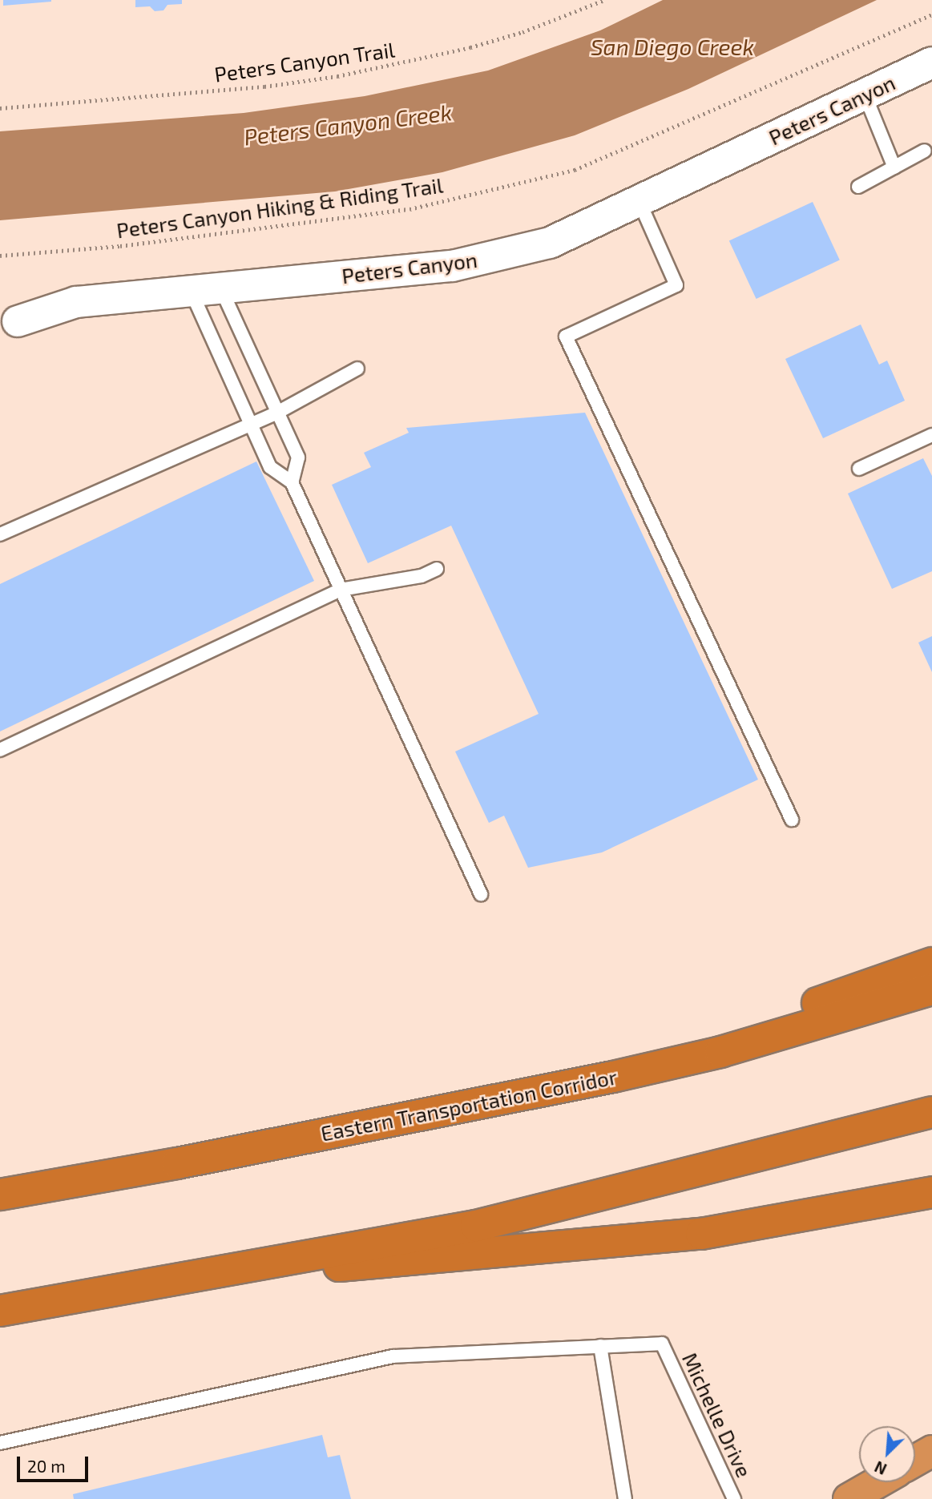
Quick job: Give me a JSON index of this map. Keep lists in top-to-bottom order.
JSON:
{
  "streets": {
    "highway": ["Eastern Transportation Corridor"],
    "street": ["Peters Canyon"],
    "lane": ["Michelle Drive"],
    "path": ["Peters Canyon Trail", "Peters Canyon Hiking & Riding Trail"]
  },
  "water": ["San Diego Creek", "Peters Canyon Creek"],
  "scale_bar": "20 m",
  "north": "bottom left"
}
